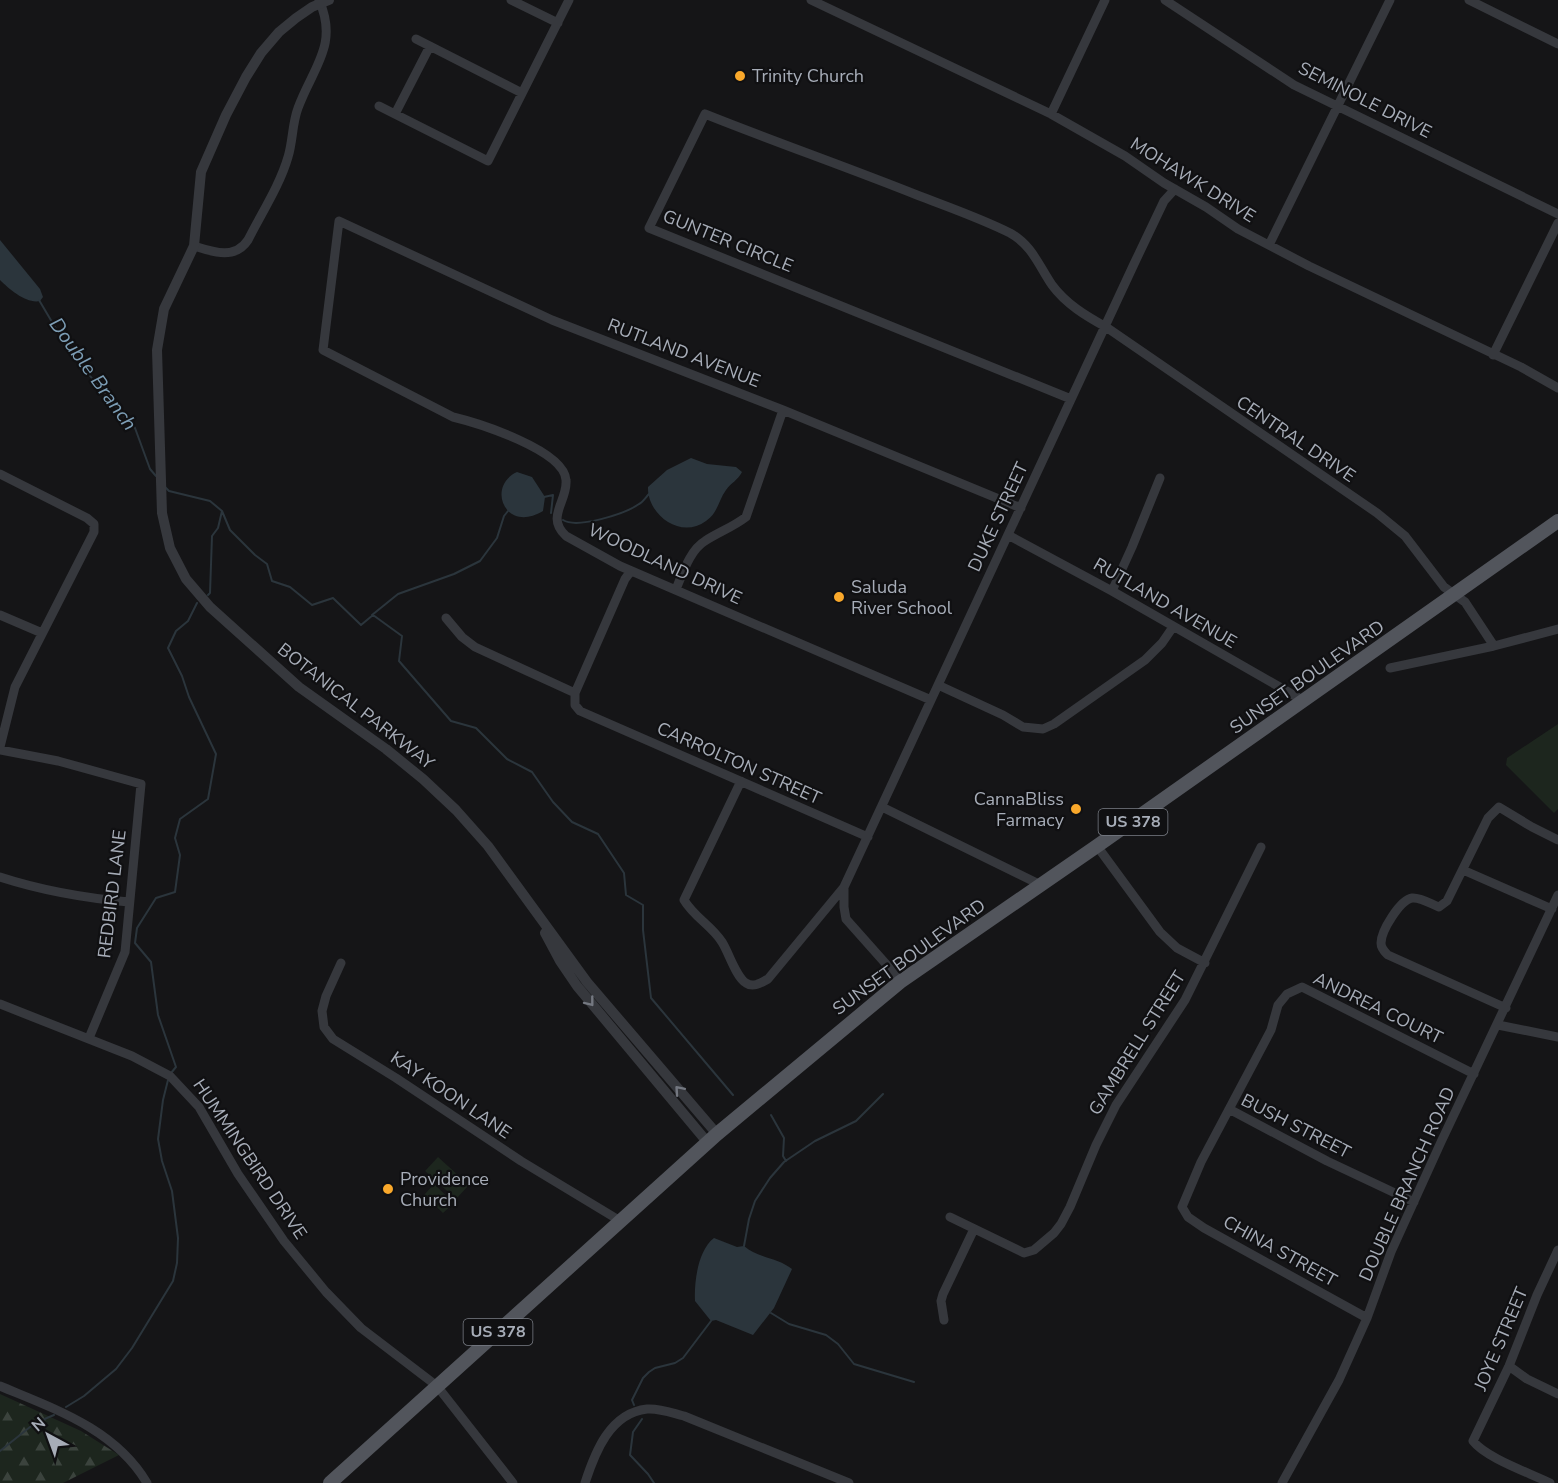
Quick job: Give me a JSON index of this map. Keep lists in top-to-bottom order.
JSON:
{
  "streets": {
    "main road": ["SUNSET BOULEVARD", "US 378"],
    "street": [
      "SEMINOLE DRIVE",
      "MOHAWK DRIVE",
      "GUNTER CIRCLE",
      "RUTLAND AVENUE",
      "CENTRAL DRIVE",
      "DUKE STREET",
      "WOODLAND DRIVE",
      "BOTANICAL PARKWAY",
      "CARROLTON STREET",
      "REDBIRD LANE",
      "ANDREA COURT",
      "GAMBRELL STREET",
      "KAY KOON LANE",
      "BUSH STREET",
      "HUMMINGBIRD DRIVE",
      "DOUBLE BRANCH ROAD",
      "CHINA STREET",
      "JOYE STREET"
    ]
  },
  "crossings": [
    ["MOHAWK DRIVE", "DUKE STREET"],
    ["GUNTER CIRCLE", "CENTRAL DRIVE"],
    ["GUNTER CIRCLE", "DUKE STREET"],
    ["RUTLAND AVENUE", "DUKE STREET"],
    ["RUTLAND AVENUE", "WOODLAND DRIVE"],
    ["RUTLAND AVENUE", "SUNSET BOULEVARD"],
    ["CENTRAL DRIVE", "DUKE STREET"],
    ["CENTRAL DRIVE", "SUNSET BOULEVARD"],
    ["DUKE STREET", "WOODLAND DRIVE"],
    ["DUKE STREET", "SUNSET BOULEVARD"],
    ["DUKE STREET", "CARROLTON STREET"],
    ["SUNSET BOULEVARD", "BOTANICAL PARKWAY"],
    ["SUNSET BOULEVARD", "KAY KOON LANE"],
    ["SUNSET BOULEVARD", "HUMMINGBIRD DRIVE"],
    ["REDBIRD LANE", "HUMMINGBIRD DRIVE"],
    ["ANDREA COURT", "BUSH STREET"],
    ["ANDREA COURT", "DOUBLE BRANCH ROAD"],
    ["BUSH STREET", "DOUBLE BRANCH ROAD"],
    ["BUSH STREET", "CHINA STREET"],
    ["DOUBLE BRANCH ROAD", "CHINA STREET"]
  ],
  "water": ["Double Branch"],
  "places": [
    "Trinity Church",
    "Saluda River School",
    "CannaBliss Farmacy",
    "Providence Church"
  ],
  "north": "top left"
}
